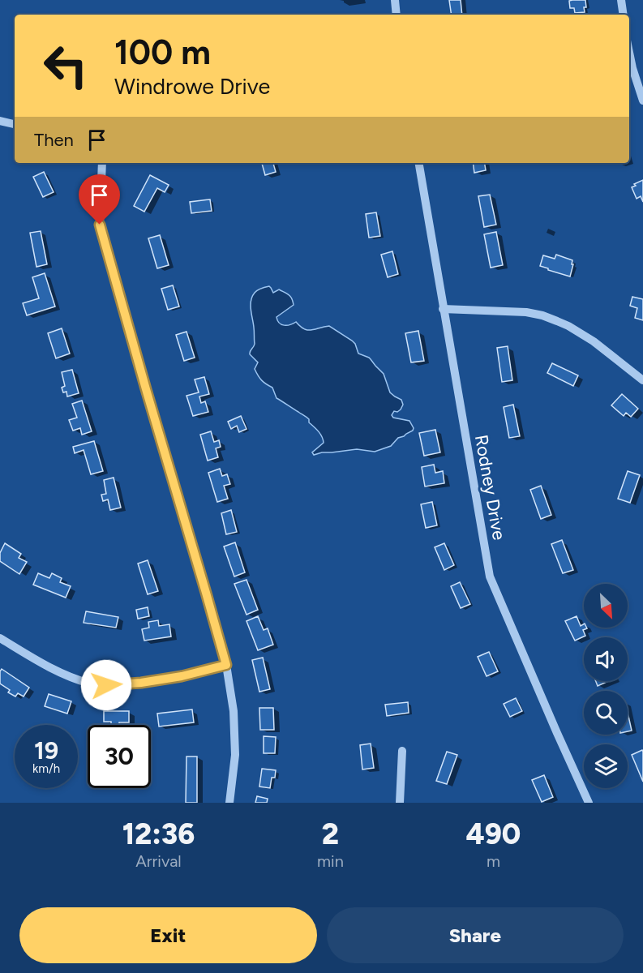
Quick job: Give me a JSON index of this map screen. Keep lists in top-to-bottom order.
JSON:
{
  "streets": {
    "street": ["Rodney Drive"]
  },
  "north": "bottom right",
  "page": {
    "turn": ["100 m", "Windrowe Drive"],
    "then": "Then",
    "speed": "19 km/h",
    "limit": "30",
    "eta": [
      "12:36",
      "Arrival",
      "2",
      "min",
      "490",
      "m"
    ],
    "buttons": ["Exit", "Share"]
  }
}
